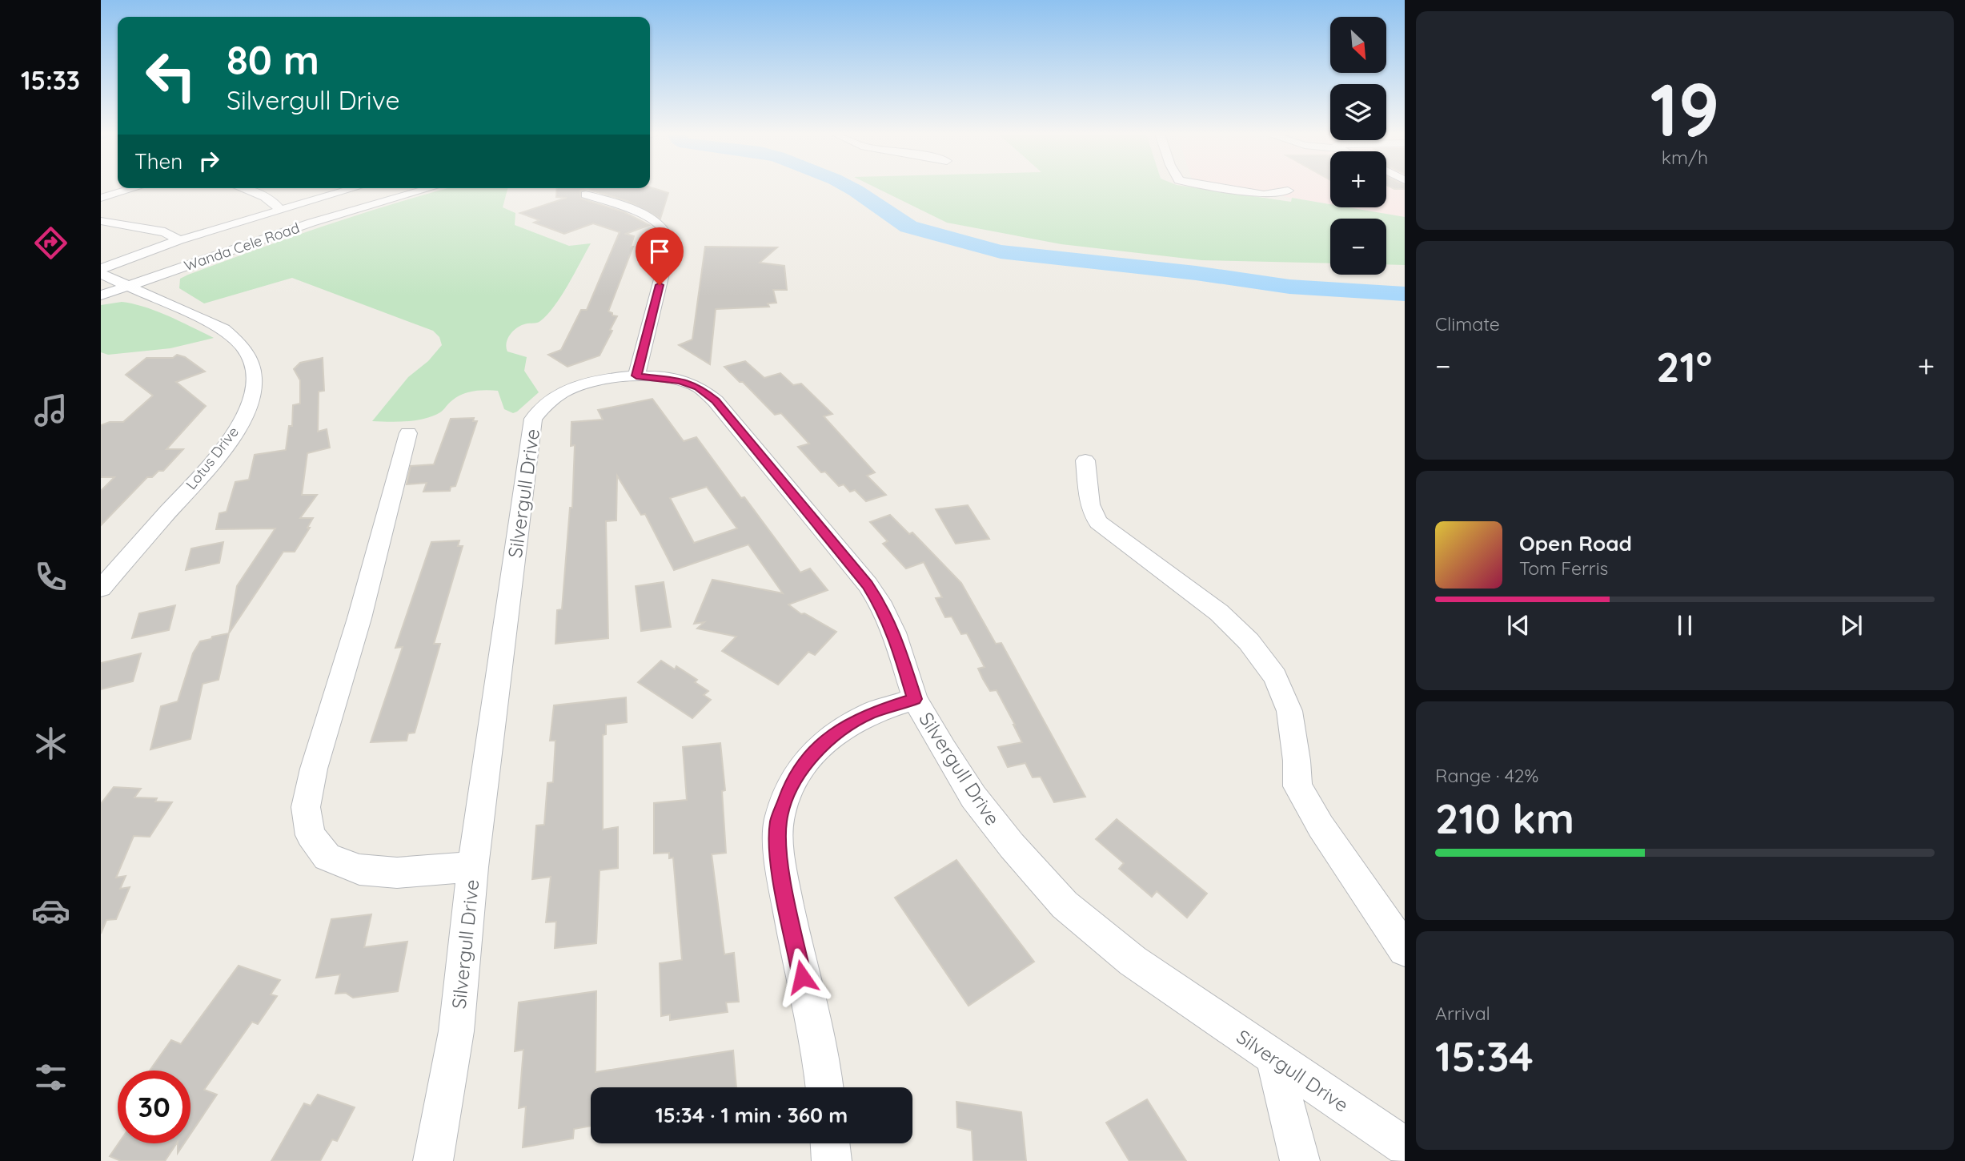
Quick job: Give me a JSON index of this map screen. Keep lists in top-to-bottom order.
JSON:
{
  "streets": {
    "street": ["Wanda Cele Road", "Lotus Drive", "Silvergull Drive"]
  },
  "crossings": [
    ["Wanda Cele Road", "Lotus Drive"]
  ],
  "north": "bottom right",
  "page": {
    "tabs": "15:33",
    "tile": [
      ["19", "km/h"],
      "Climate",
      ["Range · 42%", "210 km"],
      ["Arrival", "15:34"]
    ],
    "map_buttons": ["+", "−"],
    "turn": ["80 m", "Silvergull Drive"],
    "then": "Then",
    "heat": ["−", "21°", "+"],
    "song": ["Open Road", "Tom Ferris"],
    "limit": "30",
    "trip": "15:34 · 1 min · 360 m"
  }
}
